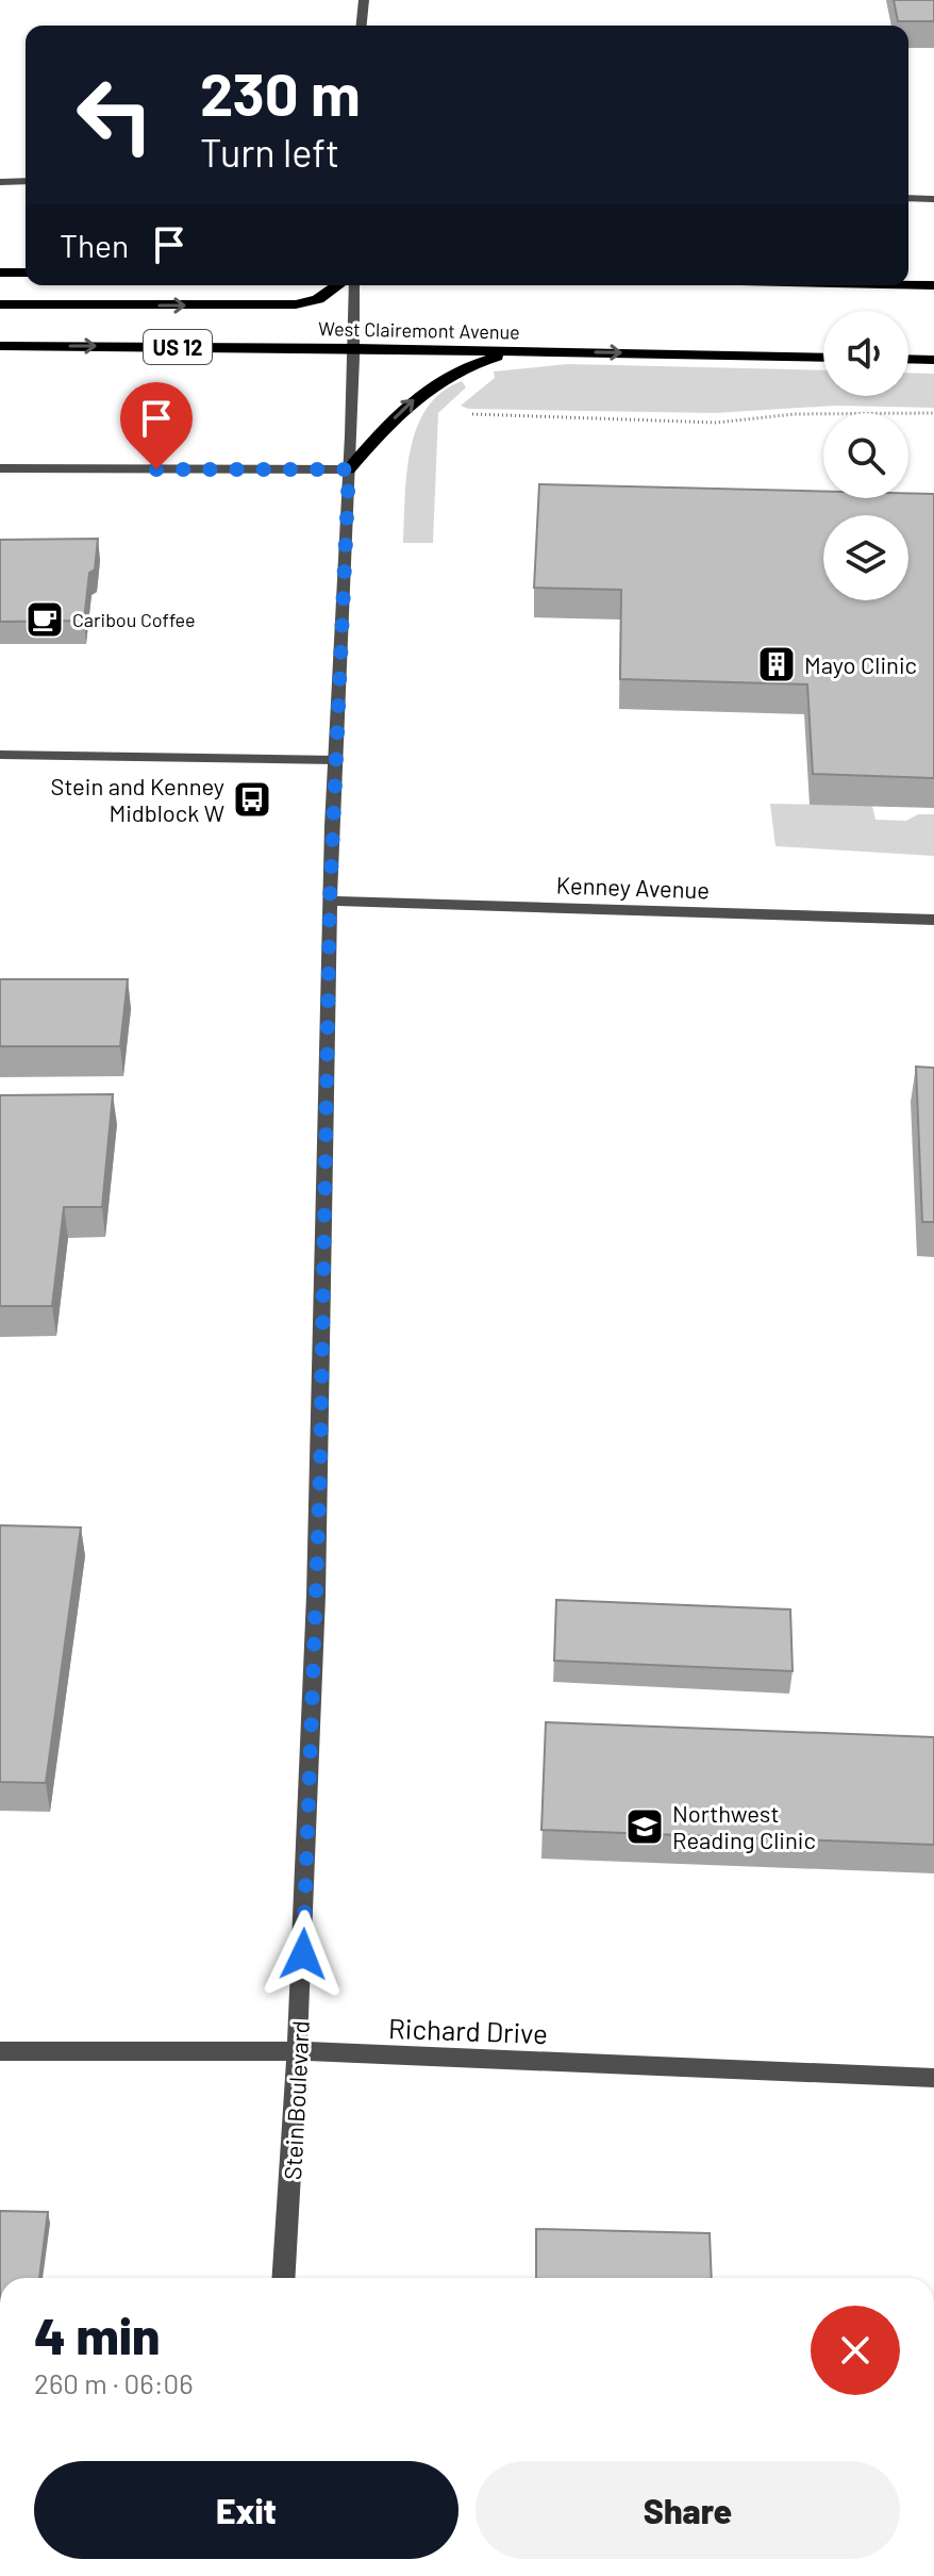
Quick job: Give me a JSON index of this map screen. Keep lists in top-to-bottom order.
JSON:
{
  "streets": {
    "main road": ["West Clairemont Avenue", "US 12"],
    "street": ["Kenney Avenue", "Richard Drive", "Stein Boulevard"]
  },
  "crossings": [
    ["West Clairemont Avenue", "Stein Boulevard"],
    ["Kenney Avenue", "Stein Boulevard"],
    ["Richard Drive", "Stein Boulevard"]
  ],
  "places": {
    "cafe": ["Caribou Coffee"],
    "building": ["Mayo Clinic"],
    "bus stop": ["Stein and Kenney Midblock W"],
    "school or university": ["Northwest Reading Clinic"]
  },
  "page": {
    "turn": ["230 m", "Turn left"],
    "then": "Then",
    "heading": ["4 min", "260 m · 06:06"],
    "buttons": ["Exit", "Share"]
  }
}
